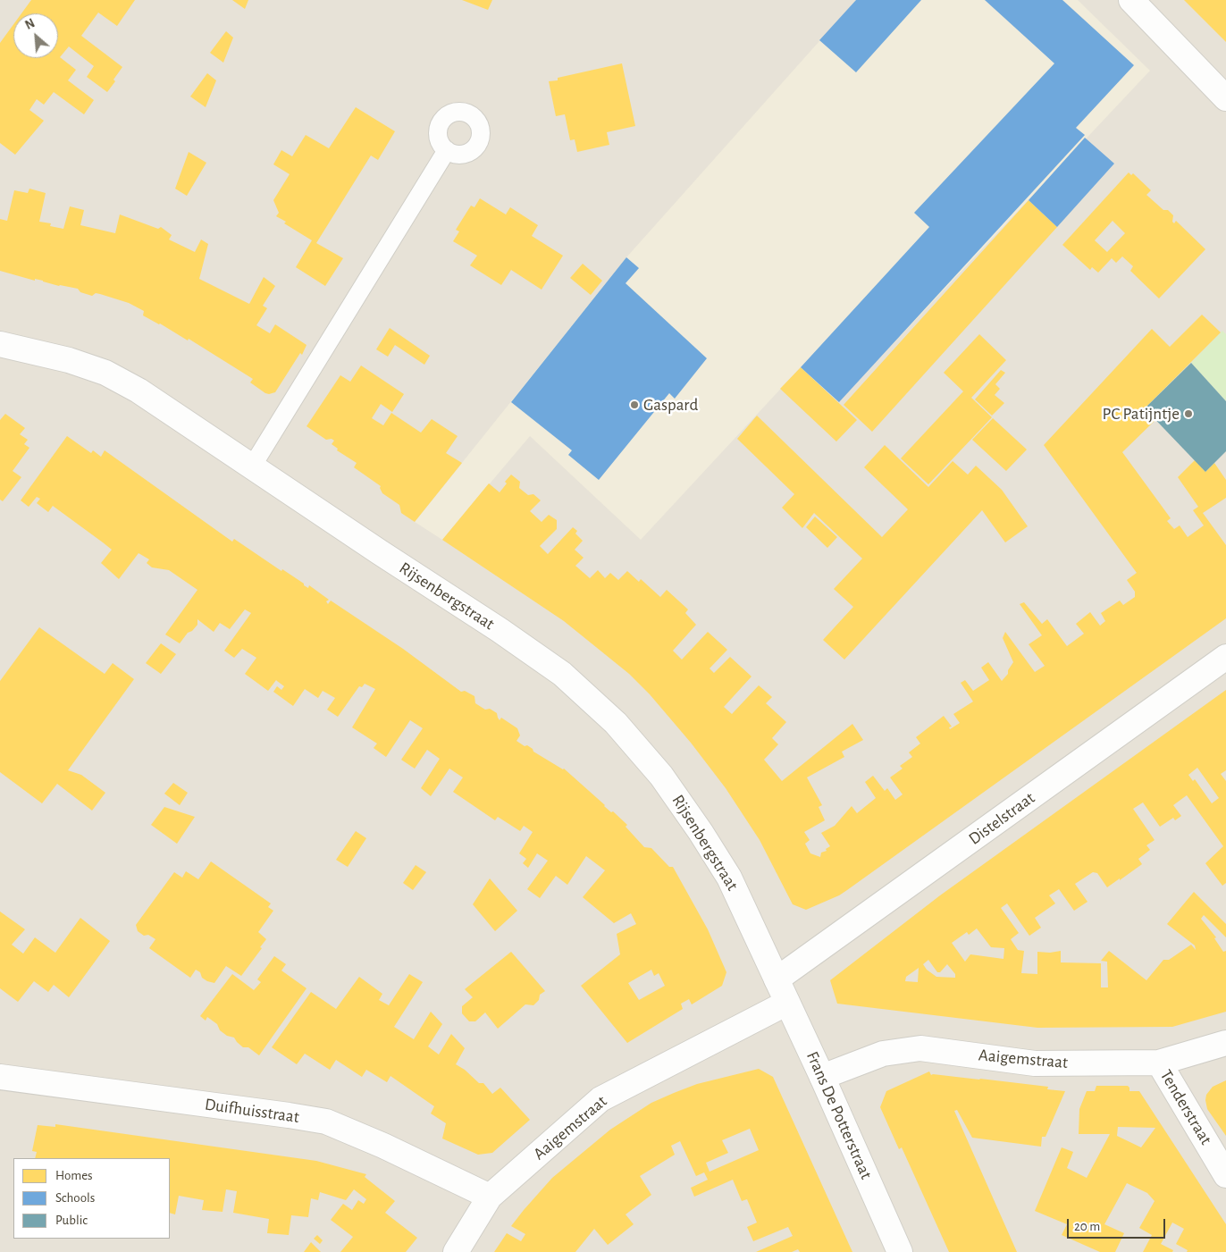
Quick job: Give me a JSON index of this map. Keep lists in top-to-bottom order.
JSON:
{
  "streets": {
    "street": [
      "Rijsenbergstraat",
      "Distelstraat",
      "Aaigemstraat",
      "Tenderstraat",
      "Duifhuisstraat",
      "Frans De Potterstraat"
    ]
  },
  "crossings": [
    ["Rijsenbergstraat", "Distelstraat"],
    ["Rijsenbergstraat", "Frans De Potterstraat"],
    ["Distelstraat", "Frans De Potterstraat"],
    ["Aaigemstraat", "Tenderstraat"],
    ["Aaigemstraat", "Duifhuisstraat"],
    ["Aaigemstraat", "Frans De Potterstraat"]
  ],
  "places": ["Gaspard", "PC Patijntje"],
  "legend": ["Homes", "Schools", "Public"],
  "scale_bar": "20 m",
  "north": "top left"
}
